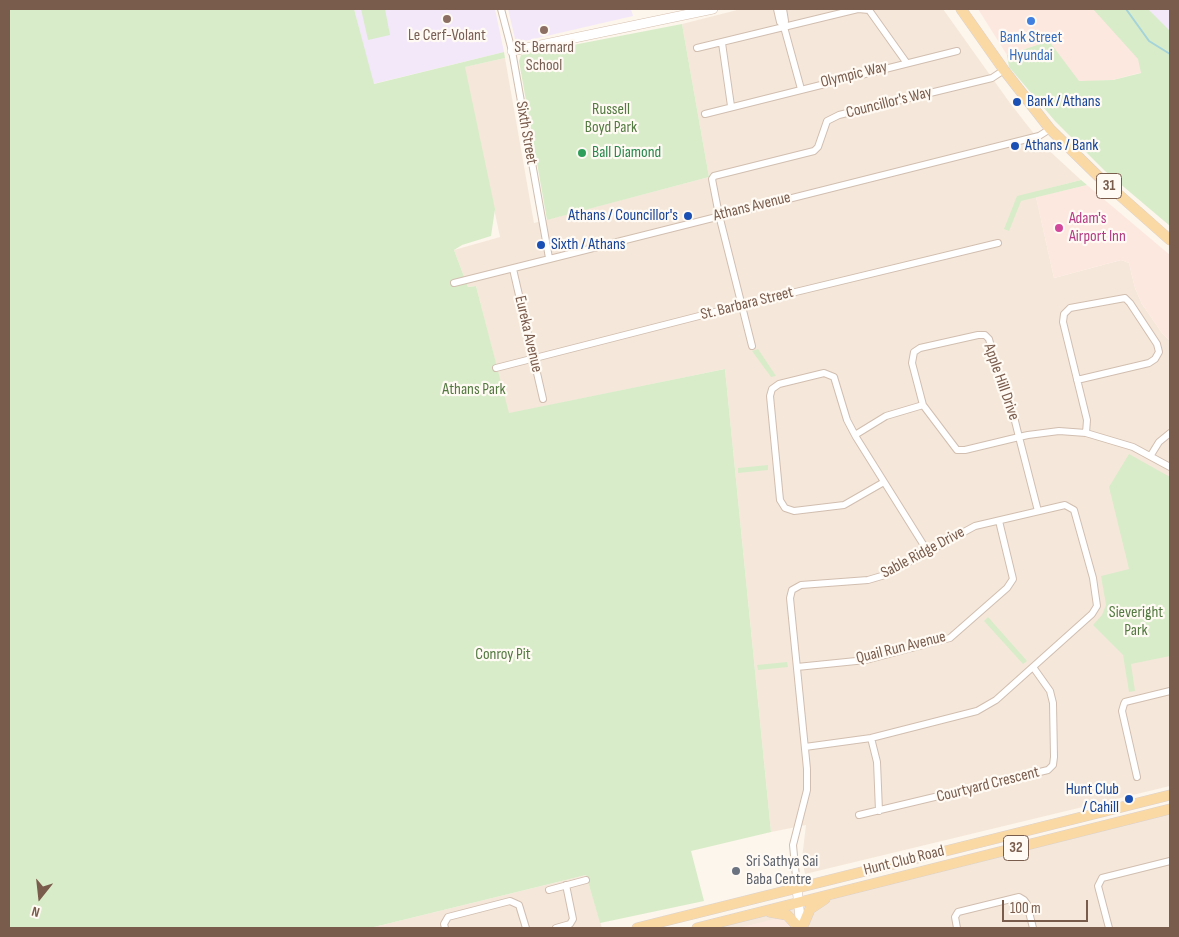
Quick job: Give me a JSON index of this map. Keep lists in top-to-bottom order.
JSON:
{
  "streets": {
    "main road": ["31", "32", "Hunt Club Road"],
    "street": [
      "Olympic Way",
      "Councillor's Way",
      "Sixth Street",
      "Athans Avenue",
      "St. Barbara Street",
      "Eureka Avenue",
      "Apple Hill Drive",
      "Sable Ridge Drive",
      "Quail Run Avenue",
      "Courtyard Crescent"
    ]
  },
  "crossings": [
    ["Councillor's Way", "31"],
    ["Councillor's Way", "Athans Avenue"],
    ["Sixth Street", "Athans Avenue"],
    ["31", "Athans Avenue"],
    ["Athans Avenue", "Eureka Avenue"],
    ["St. Barbara Street", "Eureka Avenue"],
    ["Sable Ridge Drive", "Quail Run Avenue"],
    ["Sable Ridge Drive", "Courtyard Crescent"],
    ["Sable Ridge Drive", "Hunt Club Road"]
  ],
  "parks": [
    "Russell Boyd Park",
    "Athans Park",
    "Sieveright Park",
    "Conroy Pit"
  ],
  "places": [
    "Le Cerf-Volant",
    "Bank Street Hyundai",
    "St. Bernard School",
    "Bank / Athans",
    "Athans / Bank",
    "Ball Diamond",
    "Athans / Councillor's",
    "Adam's Airport Inn",
    "Sixth / Athans",
    "Hunt Club / Cahill",
    "Sri Sathya Sai Baba Centre"
  ],
  "scale_bar": "100 m",
  "north": "bottom"
}
